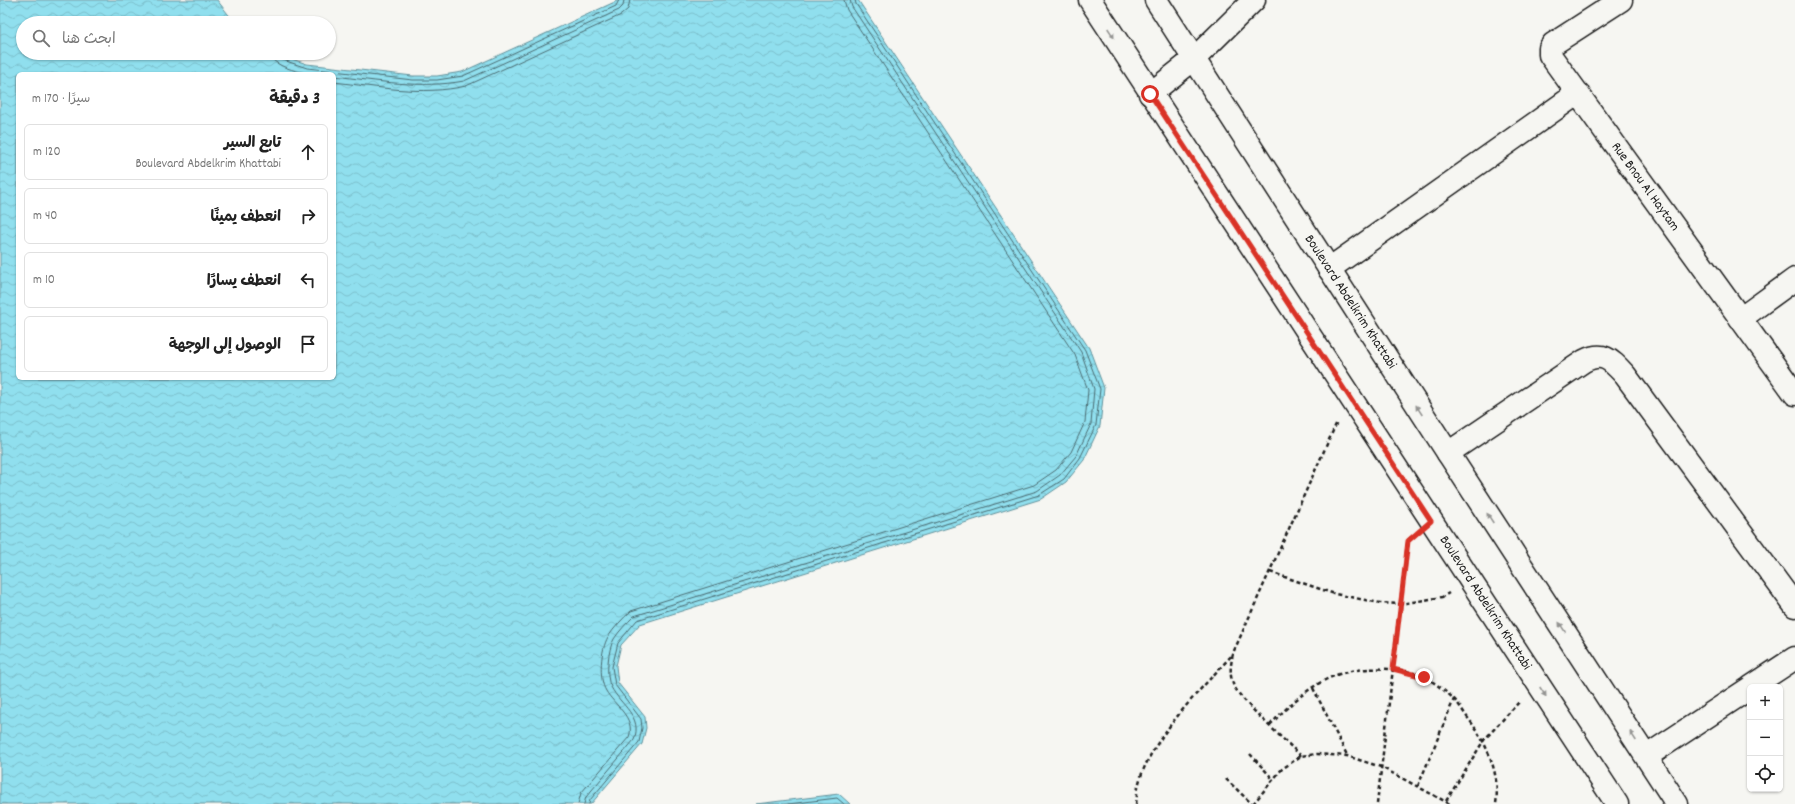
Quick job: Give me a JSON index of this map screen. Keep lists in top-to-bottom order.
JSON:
{
  "streets": {
    "street": ["Rue Bnou Al Haytam", "Boulevard Abdelkrim Khattabi"]
  },
  "page": {
    "search": "ابحث هنا",
    "heading": ["3 دقيقة", "سيرًا · 170 m"],
    "list": [
      ["تابع السير", "Boulevard Abdelkrim Khattabi", "120 m"],
      ["انعطف يمينًا", "40 m"],
      ["انعطف يسارًا", "10 m"],
      "الوصول إلى الوجهة"
    ],
    "map_buttons": ["+", "−"]
  }
}
